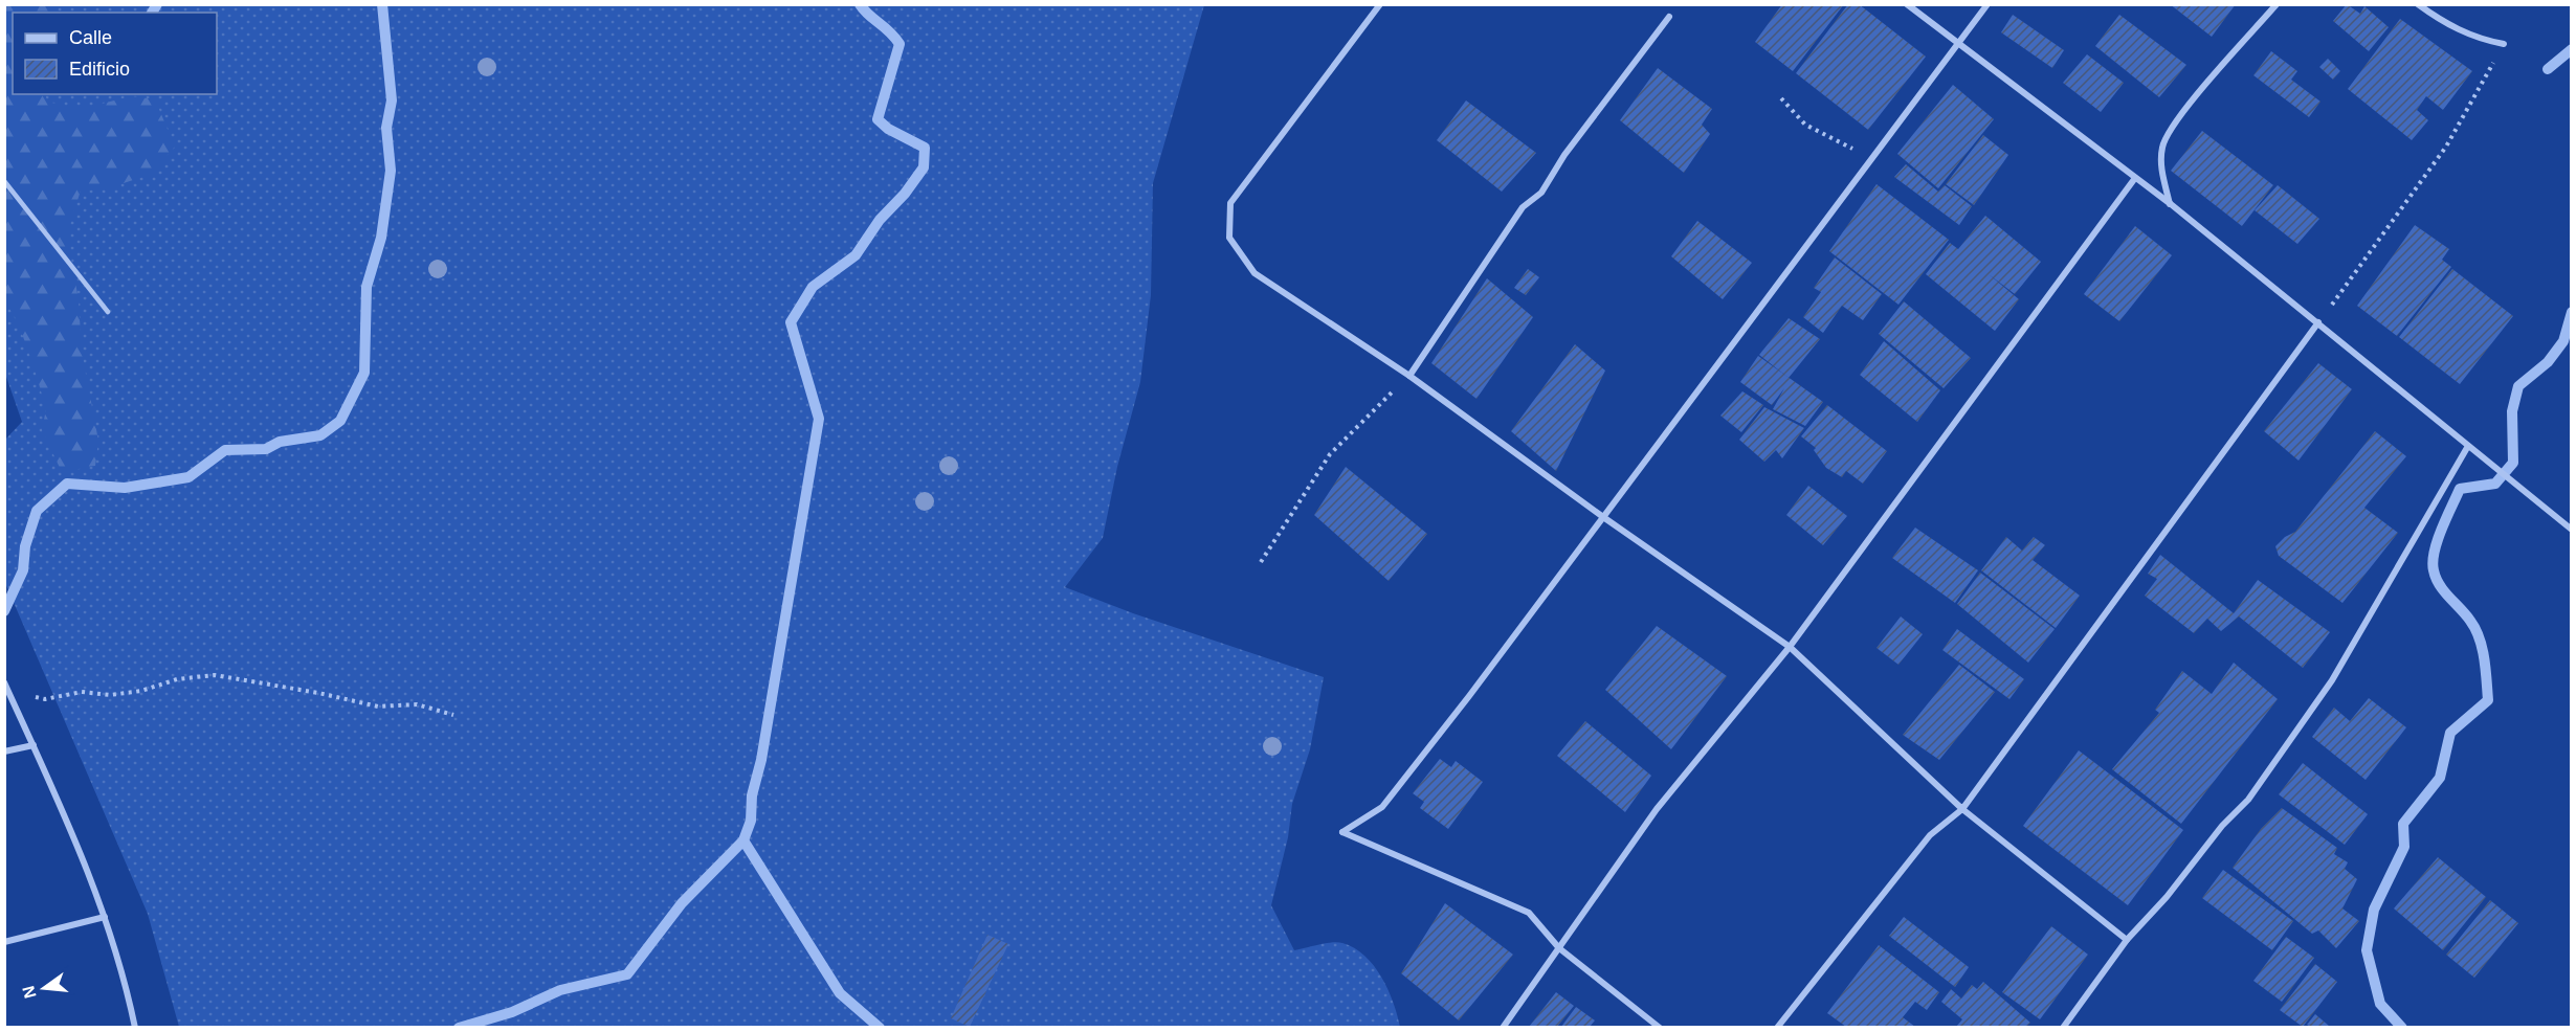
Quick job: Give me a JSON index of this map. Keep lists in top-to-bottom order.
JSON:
{
  "legend": ["Calle", "Edificio"],
  "north": "left"
}
